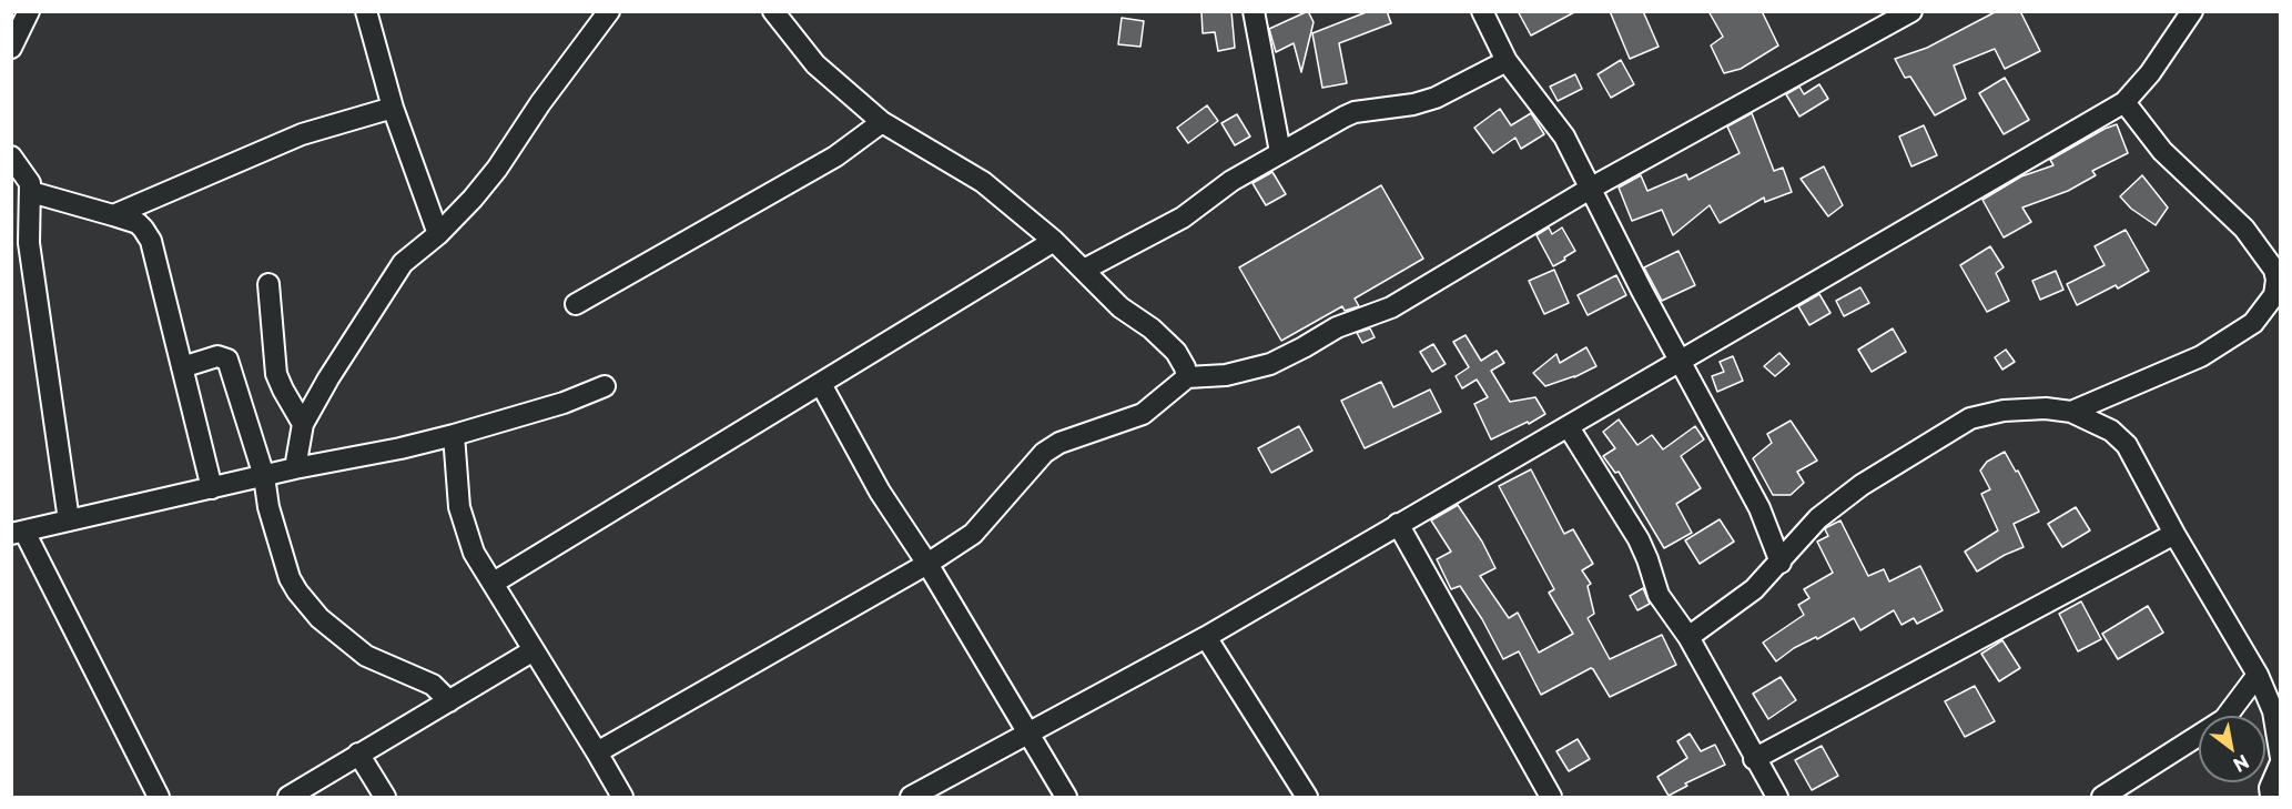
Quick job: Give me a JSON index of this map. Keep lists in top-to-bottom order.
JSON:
{
  "north": "bottom right"
}
